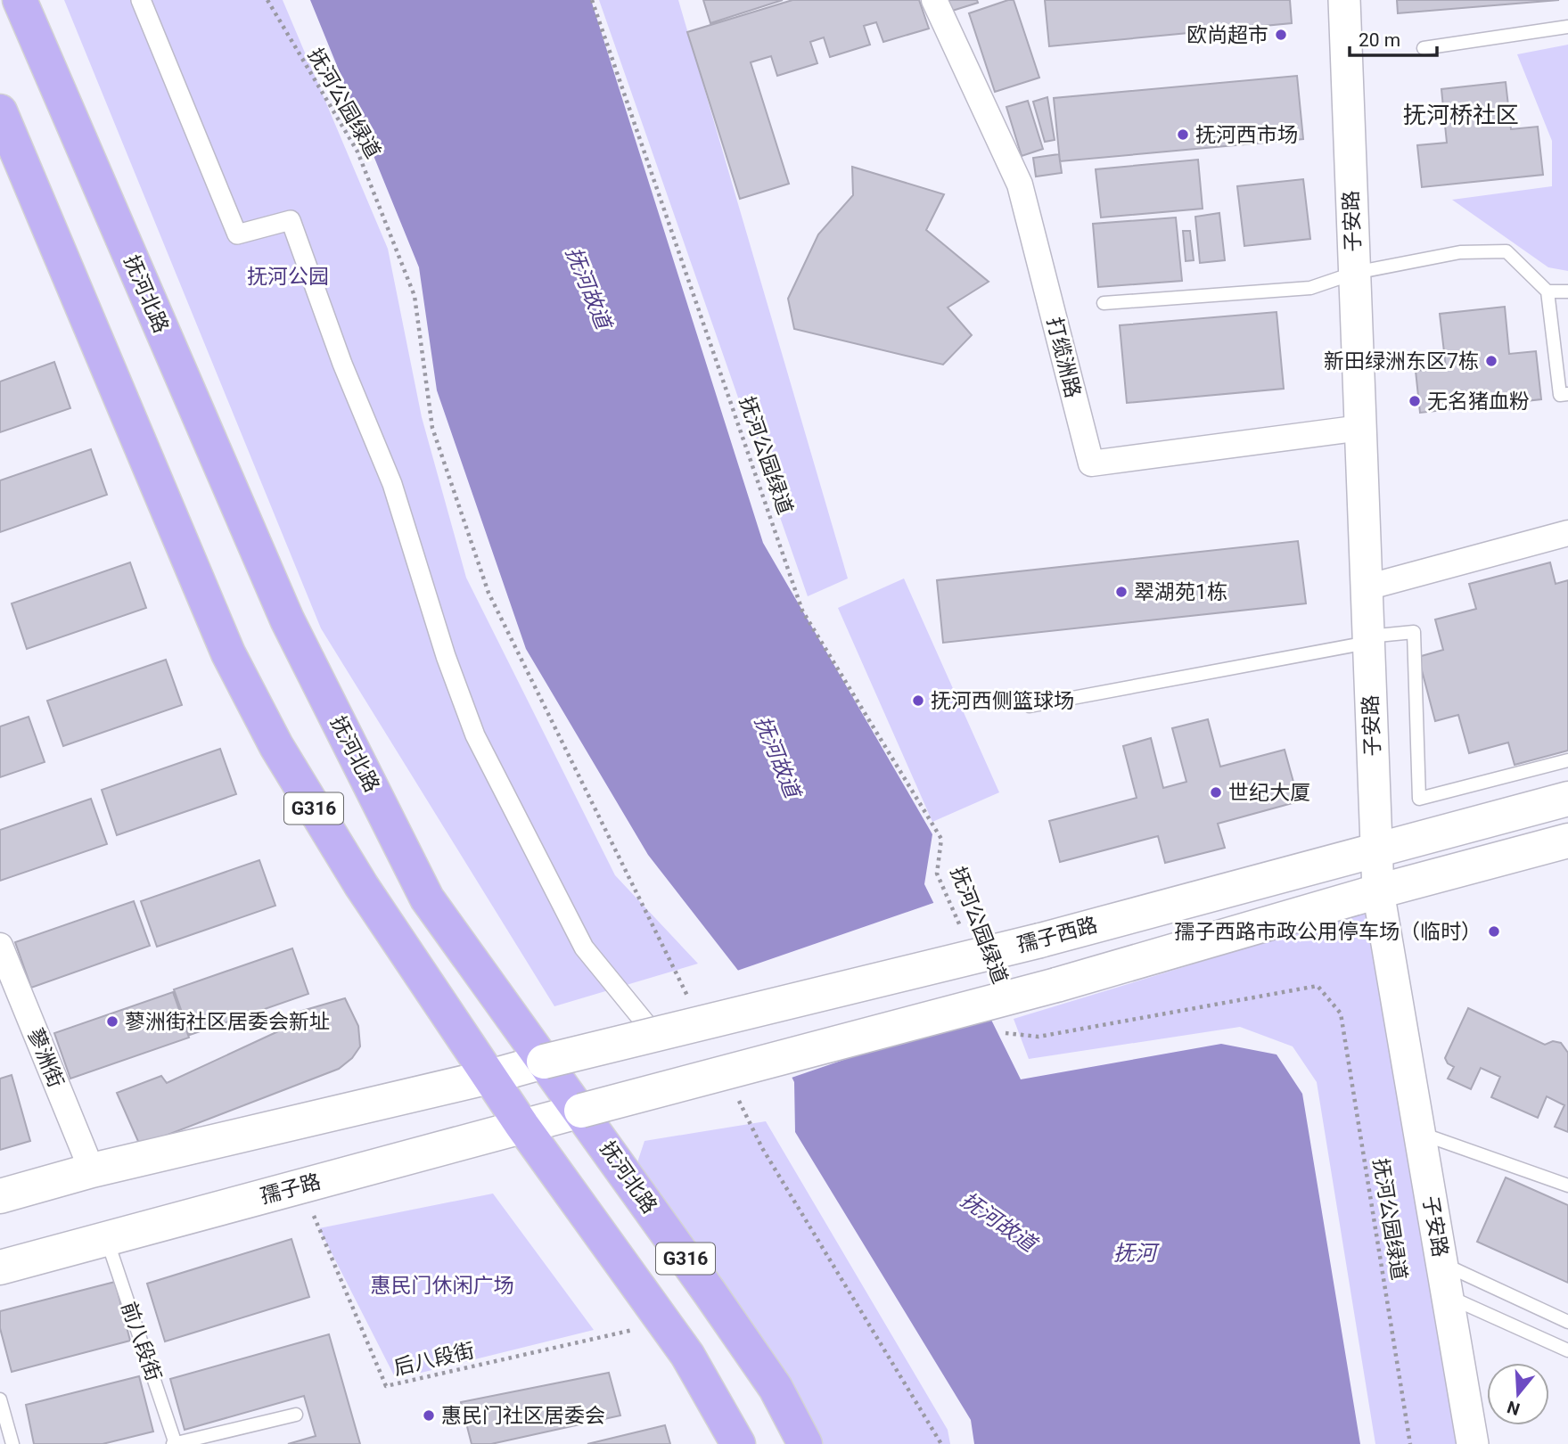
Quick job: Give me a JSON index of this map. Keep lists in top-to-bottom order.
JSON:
{
  "streets": {
    "main road": [
      "抚河北路",
      "G316",
      "孺子西路",
      "孺子路"
    ],
    "street": ["子安路", "打缆洲路", "蓼洲街"],
    "lane": ["前八段街"],
    "path": ["抚河公园绿道", "后八段街"]
  },
  "crossings": [
    ["子安路", "打缆洲路"],
    ["子安路", "孺子西路"],
    ["抚河北路", "孺子西路"],
    ["抚河北路", "孺子路"],
    ["G316", "孺子路"],
    ["G316", "后八段街"],
    ["孺子路", "前八段街"],
    ["孺子路", "后八段街"]
  ],
  "districts": ["抚河桥社区"],
  "water": ["抚河故道", "抚河"],
  "parks": ["抚河公园", "惠民门休闲广场"],
  "places": [
    "欧尚超市",
    "抚河西市场",
    "新田绿洲东区7栋",
    "无名猪血粉",
    "翠湖苑1栋",
    "抚河西侧篮球场",
    "世纪大厦",
    "孺子西路市政公用停车场（临时）",
    "蓼洲街社区居委会新址",
    "惠民门社区居委会"
  ],
  "scale_bar": "20 m",
  "north": "bottom"
}
